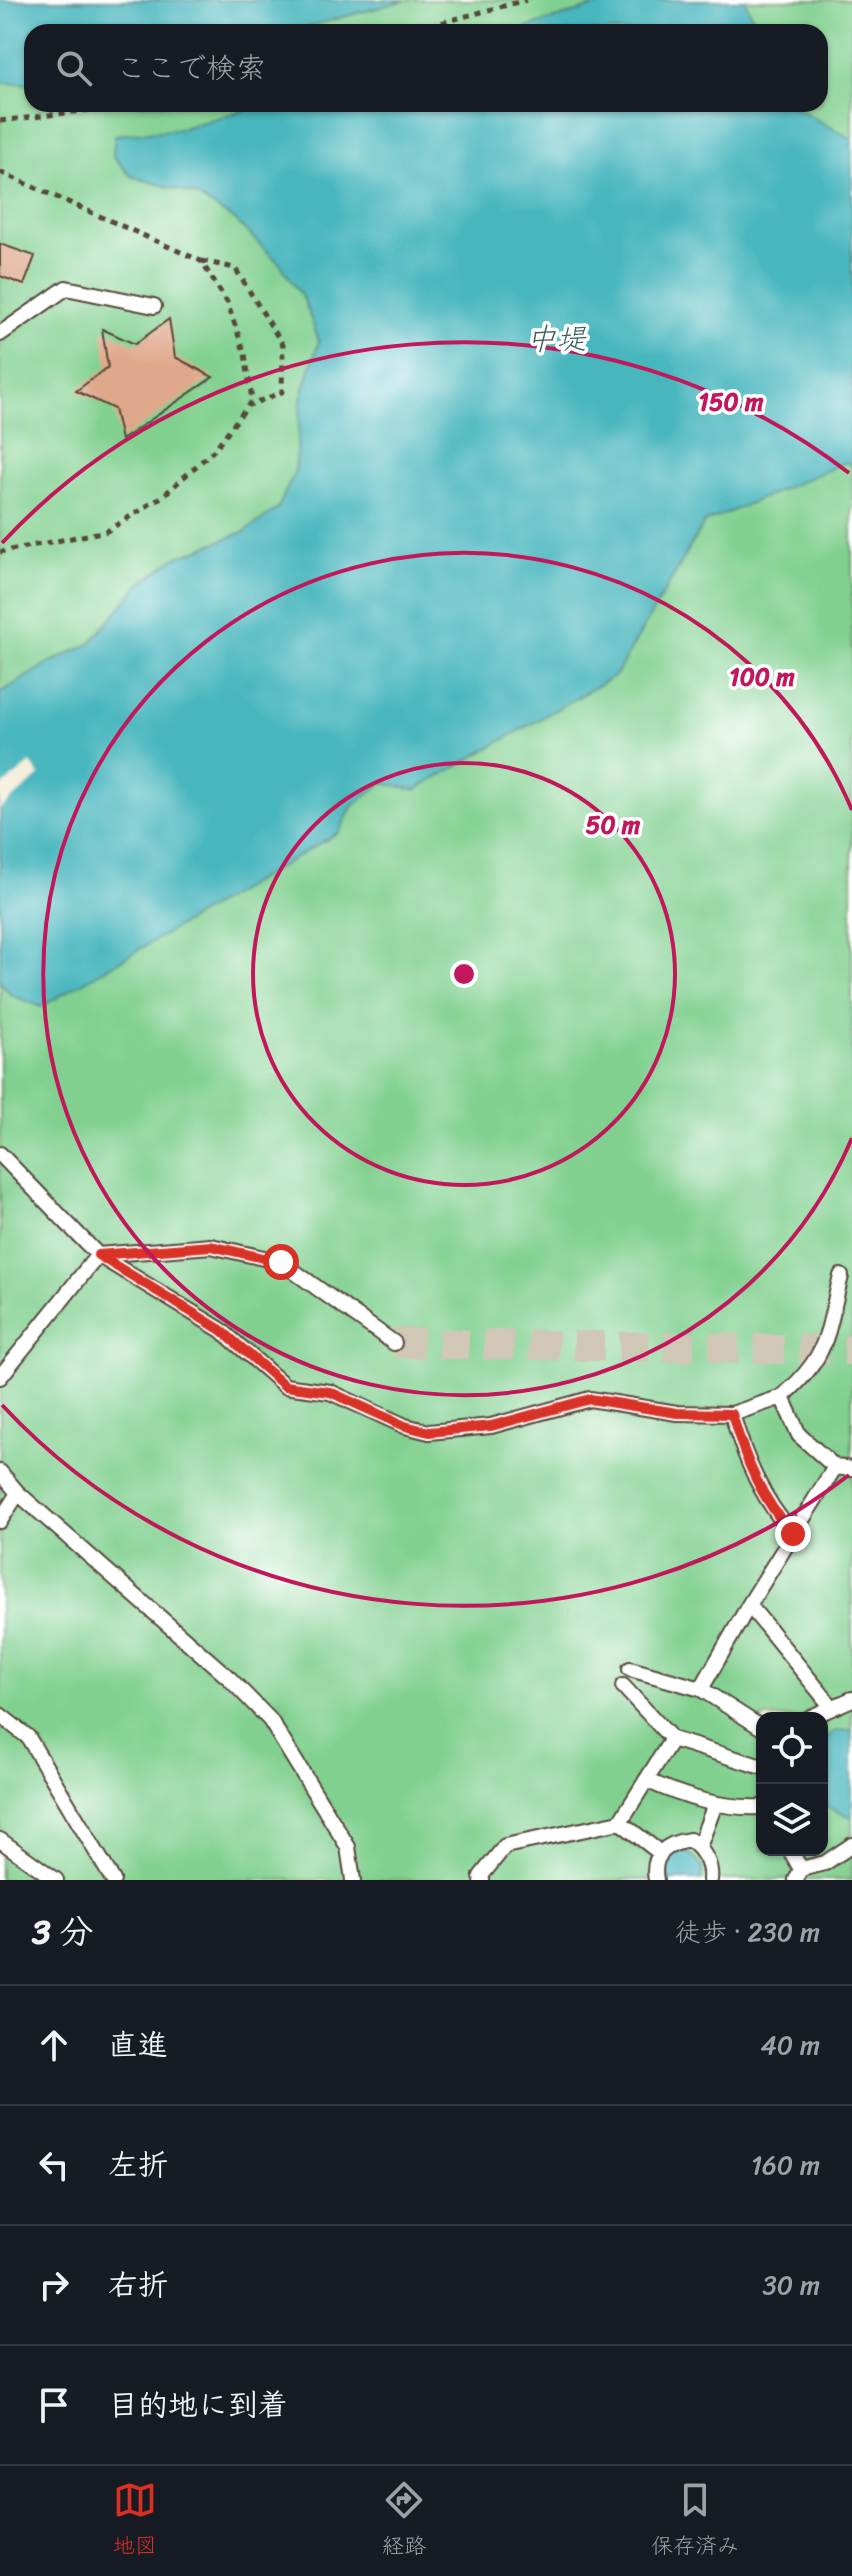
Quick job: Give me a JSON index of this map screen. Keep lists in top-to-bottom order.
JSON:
{
  "water": ["中堤"],
  "page": {
    "search": "ここで検索",
    "heading": ["3 分", "徒歩 · 230 m"],
    "list": [
      ["直進", "40 m"],
      ["左折", "160 m"],
      ["右折", "30 m"],
      "目的地に到着"
    ],
    "nav": ["地図", "経路", "保存済み"]
  },
  "rings": ["150 m", "100 m", "50 m"]
}
